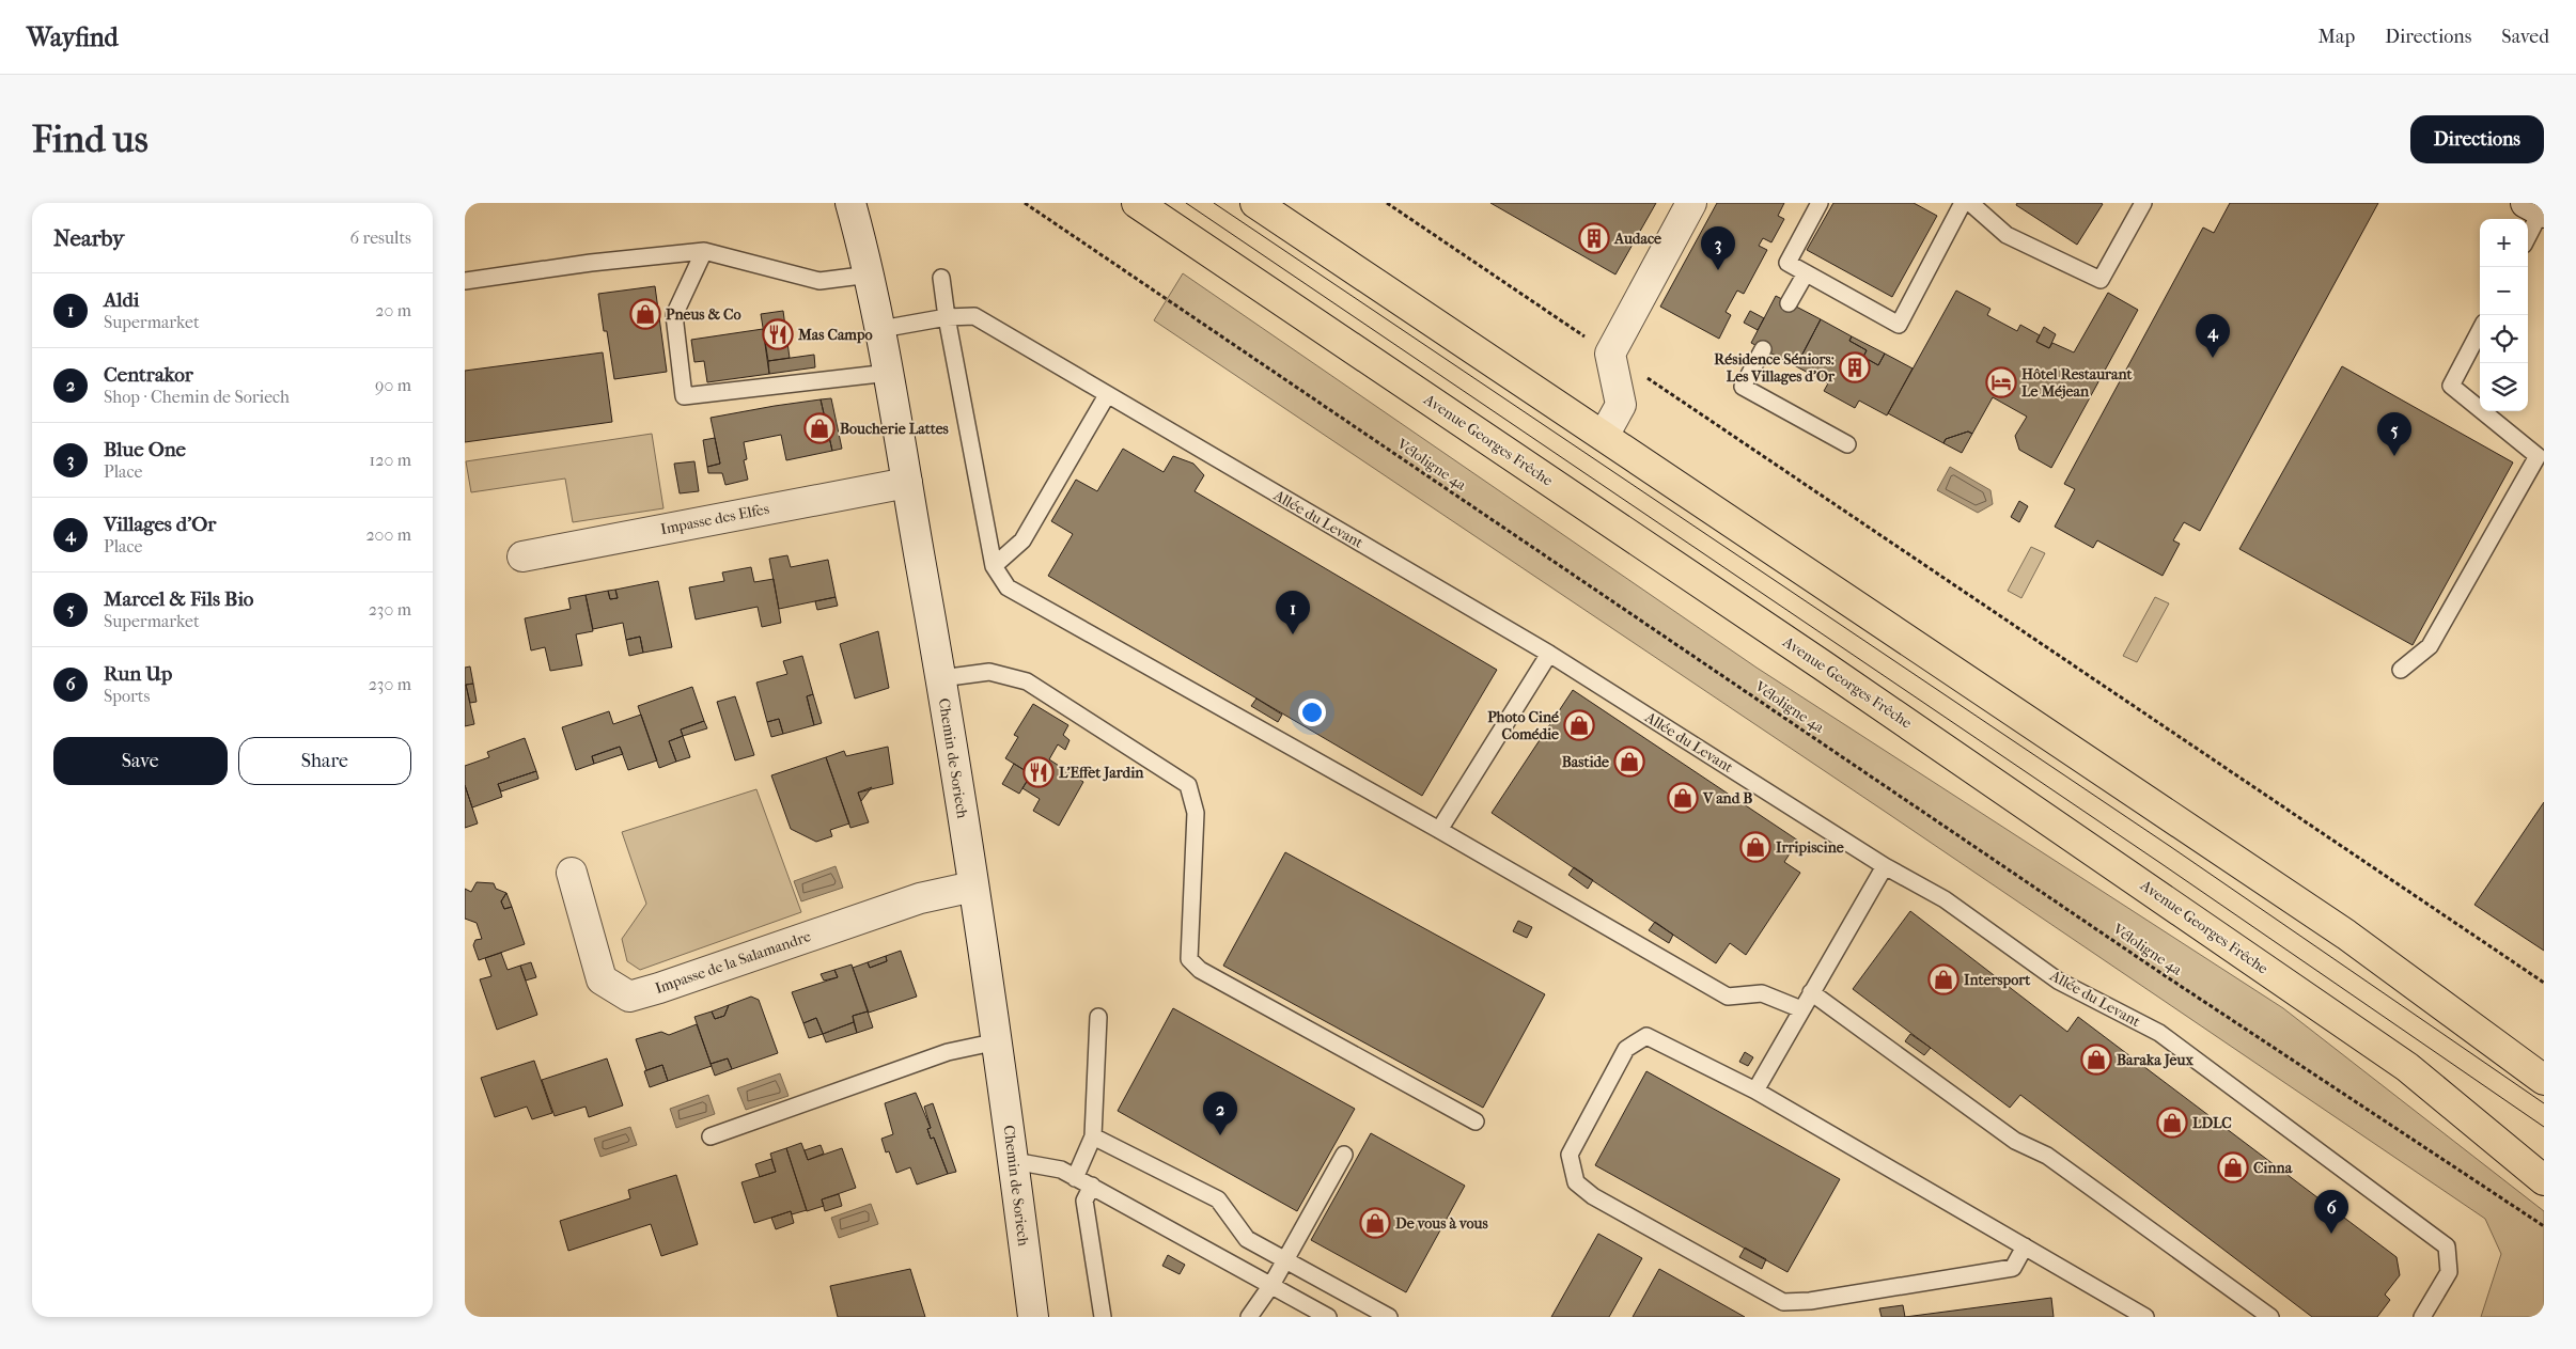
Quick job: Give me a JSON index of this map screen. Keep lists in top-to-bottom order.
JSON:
{
  "streets": {
    "main road": [
      "Avenue Georges Frêche",
      "Impasse des Elfes",
      "Chemin de Soriech",
      "Impasse de la Salamandre"
    ],
    "lane": ["Allée du Levant"],
    "path": ["Véloligne 4a"]
  },
  "crossings": [
    ["Impasse des Elfes", "Chemin de Soriech"],
    ["Allée du Levant", "Chemin de Soriech"],
    ["Chemin de Soriech", "Impasse de la Salamandre"]
  ],
  "places": {
    "building": ["Audace", "Résidence Séniors: Les Villages d'Or"],
    "shop": [
      "Pneus & Co",
      "Boucherie Lattes",
      "Photo Ciné Comédie",
      "Bastide",
      "V and B",
      "Irripiscine",
      "Intersport",
      "Baraka Jeux",
      "LDLC",
      "Cinna",
      "De vous à vous"
    ],
    "restaurant": ["Mas Campo", "L'Effet Jardin"],
    "hotel": ["Hôtel Restaurant Le Méjean"]
  },
  "page": {
    "header": "Wayfind",
    "nav": ["Map", "Directions", "Saved"],
    "buttons": [
      "Directions",
      ["Save", "Share"]
    ],
    "title": "Find us",
    "heading": ["Nearby", "6 results"],
    "map_buttons": ["+", "−"],
    "pins": [
      "3",
      "4",
      "5",
      "1",
      "2",
      "6"
    ],
    "list": [
      {
        "mark": "1",
        "name": "Aldi",
        "note": "Supermarket",
        "value": "20 m"
      },
      {
        "mark": "2",
        "name": "Centrakor",
        "note": "Shop · Chemin de Soriech",
        "value": "90 m"
      },
      {
        "mark": "3",
        "name": "Blue One",
        "note": "Place",
        "value": "120 m"
      },
      {
        "mark": "4",
        "name": "Villages d'Or",
        "note": "Place",
        "value": "200 m"
      },
      {
        "mark": "5",
        "name": "Marcel & Fils Bio",
        "note": "Supermarket",
        "value": "230 m"
      },
      {
        "mark": "6",
        "name": "Run Up",
        "note": "Sports",
        "value": "230 m"
      }
    ]
  }
}
